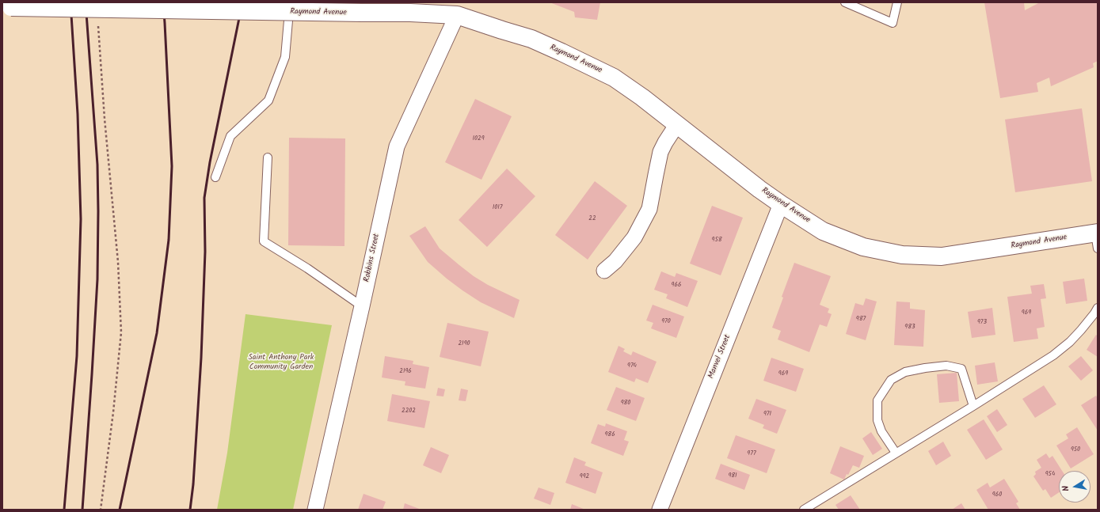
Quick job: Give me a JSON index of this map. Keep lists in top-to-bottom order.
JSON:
{
  "streets": {
    "street": ["Raymond Avenue", "Robbins Street", "Manvel Street"]
  },
  "crossings": [
    ["Raymond Avenue", "Robbins Street"],
    ["Raymond Avenue", "Manvel Street"]
  ],
  "parks": ["Saint Anthony Park Community Garden"],
  "house_numbers": [
    "1029",
    "1017",
    "22",
    "958",
    "966",
    "969",
    "987",
    "970",
    "973",
    "983",
    "2190",
    "974",
    "2196",
    "969",
    "980",
    "2202",
    "971",
    "986",
    "950",
    "977",
    "954",
    "981",
    "992",
    "960"
  ],
  "north": "left"
}
